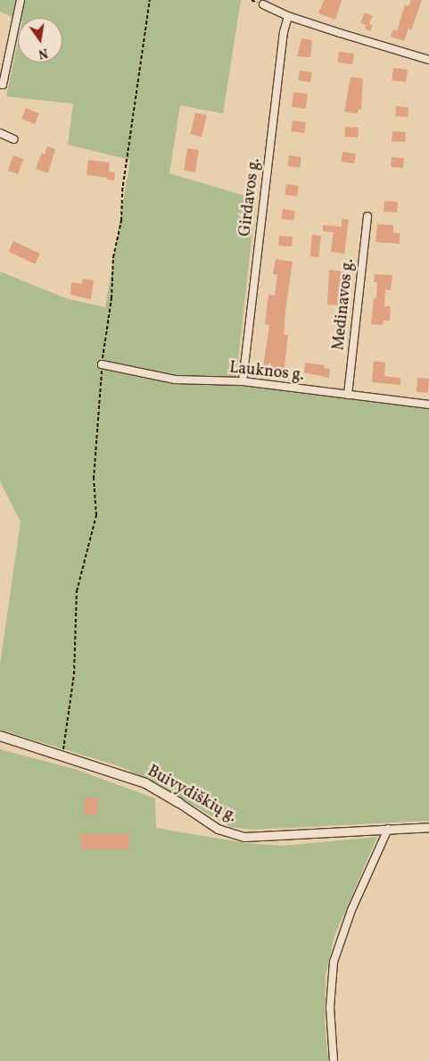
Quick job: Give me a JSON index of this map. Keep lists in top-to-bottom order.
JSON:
{
  "streets": {
    "main road": ["Buivydiškių g."],
    "street": ["Girdavos g.", "Medinavos g.", "Lauknos g."]
  },
  "crossings": [
    ["Girdavos g.", "Lauknos g."],
    ["Medinavos g.", "Lauknos g."]
  ],
  "north": "bottom"
}
